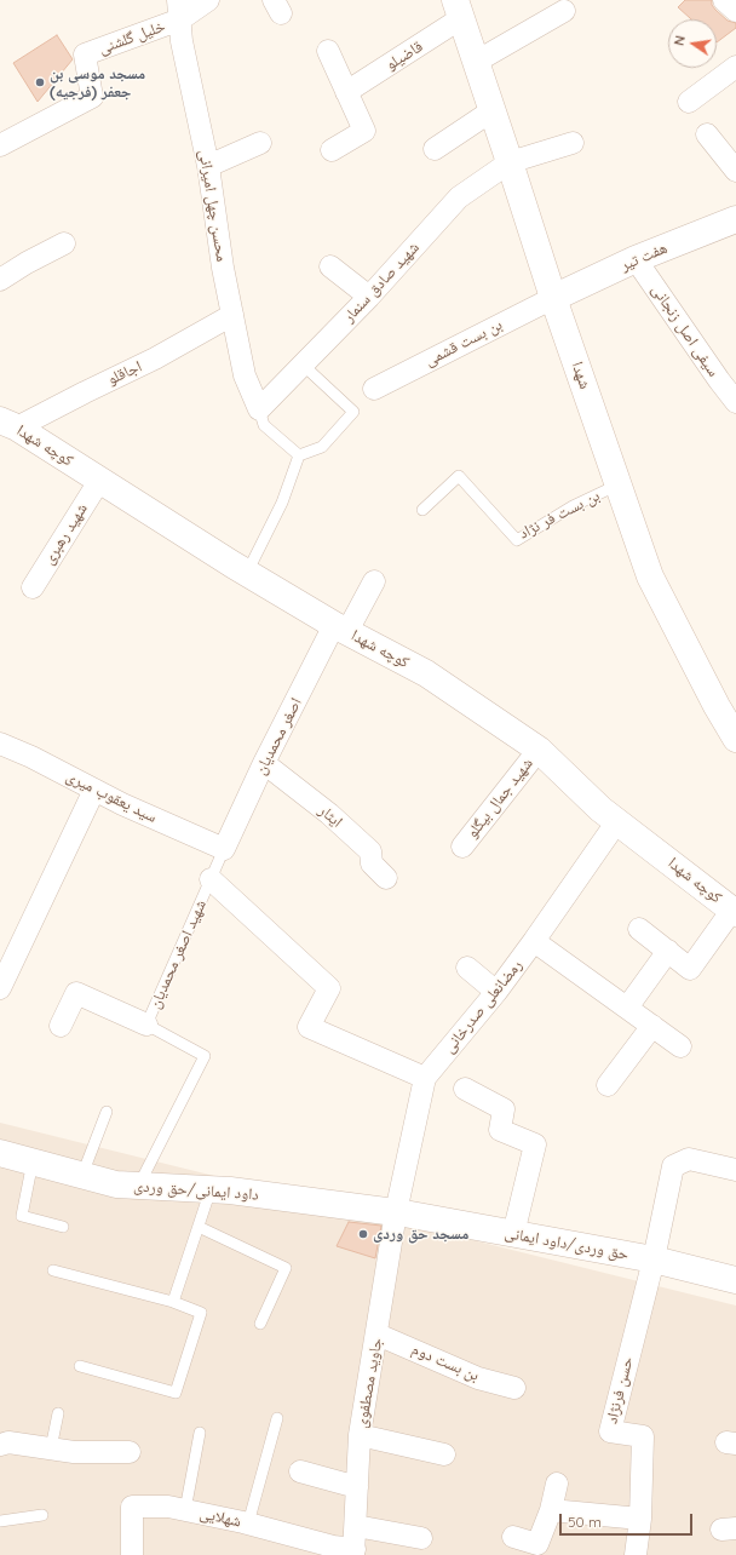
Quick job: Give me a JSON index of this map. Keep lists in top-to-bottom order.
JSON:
{
  "streets": {
    "street": [
      "خلیل گلشنی",
      "قاضیلو",
      "محسن چهل امیرانی",
      "هفت تیر",
      "شهید صادق سنمار",
      "سیفی اصل زنجانی",
      "بن بست قشمی",
      "اجاقلو",
      "شهدا",
      "کوچه شهدا",
      "شهید رهبری",
      "اصغر محمدیان",
      "سید یعقوب میری",
      "شهید جمال بیگلو",
      "ایثار",
      "رمضانعلی صدرخانی",
      "داود ایمانی/حق وردی",
      "حق وردی/داود ایمانی",
      "بن بست دوم",
      "جاوید مصطفوی",
      "حسن فرنژاد",
      "شهلایی"
    ],
    "lane": ["بن بست فر نژاد", "شهید اصغر محمدیان"]
  },
  "crossings": [
    ["خلیل گلشنی", "محسن چهل امیرانی"],
    ["قاضیلو", "شهدا"],
    ["محسن چهل امیرانی", "شهید صادق سنمار"],
    ["محسن چهل امیرانی", "اجاقلو"],
    ["هفت تیر", "سیفی اصل زنجانی"],
    ["هفت تیر", "بن بست قشمی"],
    ["هفت تیر", "شهدا"],
    ["شهید صادق سنمار", "شهدا"],
    ["بن بست قشمی", "شهدا"],
    ["اجاقلو", "کوچه شهدا"],
    ["شهدا", "بن بست فر نژاد"],
    ["کوچه شهدا", "شهید رهبری"],
    ["کوچه شهدا", "اصغر محمدیان"],
    ["کوچه شهدا", "شهید جمال بیگلو"],
    ["کوچه شهدا", "رمضانعلی صدرخانی"],
    ["اصغر محمدیان", "سید یعقوب میری"],
    ["اصغر محمدیان", "ایثار"],
    ["اصغر محمدیان", "شهید اصغر محمدیان"],
    ["سید یعقوب میری", "شهید اصغر محمدیان"],
    ["شهید اصغر محمدیان", "داود ایمانی/حق وردی"],
    ["رمضانعلی صدرخانی", "داود ایمانی/حق وردی"],
    ["رمضانعلی صدرخانی", "حق وردی/داود ایمانی"],
    ["رمضانعلی صدرخانی", "جاوید مصطفوی"],
    ["داود ایمانی/حق وردی", "حق وردی/داود ایمانی"],
    ["داود ایمانی/حق وردی", "جاوید مصطفوی"],
    ["حق وردی/داود ایمانی", "جاوید مصطفوی"],
    ["حق وردی/داود ایمانی", "حسن فرنژاد"],
    ["بن بست دوم", "جاوید مصطفوی"],
    ["جاوید مصطفوی", "شهلایی"]
  ],
  "places": ["مسجد موسی بن جعفر (فرجیه)", "مسجد حق وردی"],
  "scale_bar": "50 m",
  "north": "left"
}
